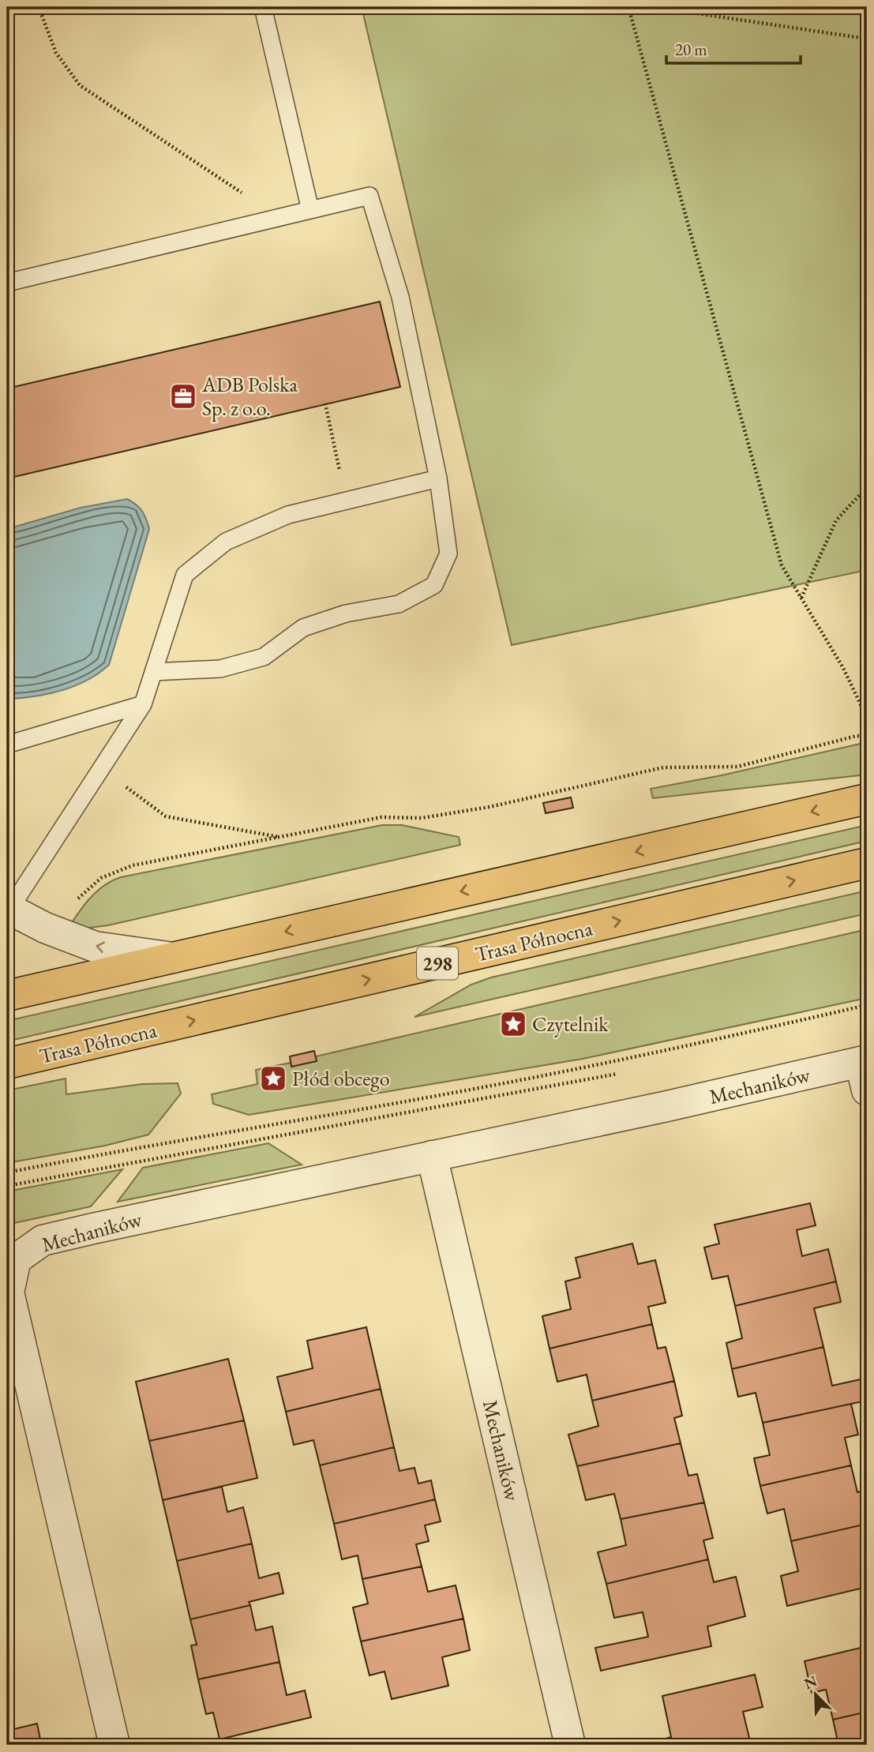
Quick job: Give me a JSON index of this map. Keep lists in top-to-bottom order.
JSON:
{
  "streets": {
    "main road": ["Trasa Północna", "298"],
    "street": ["Mechaników"]
  },
  "places": {
    "office": ["ADB Polska Sp. z o.o."],
    "place": ["Czytelnik", "Płód obcego"]
  },
  "scale_bar": "20 m",
  "north": "top left"
}
